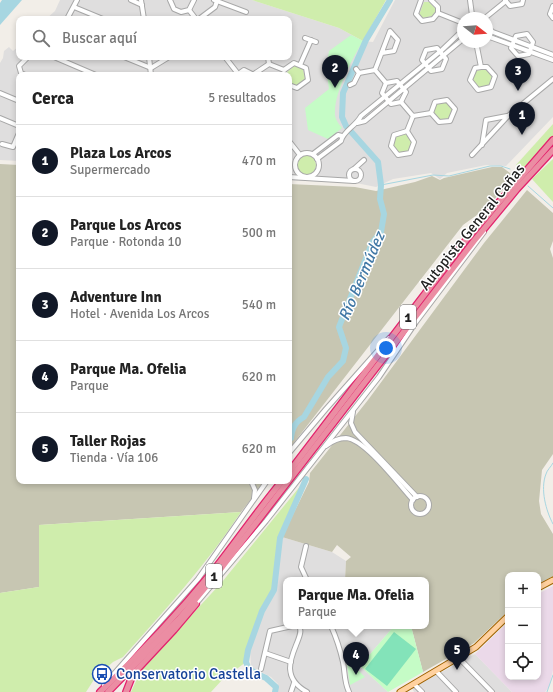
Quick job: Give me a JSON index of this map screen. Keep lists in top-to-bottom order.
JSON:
{
  "streets": {
    "highway": ["Autopista General Cañas", "1"]
  },
  "water": ["Río Bermúdez"],
  "places": {
    "bus stop": ["Conservatorio Castella"]
  },
  "north": "right",
  "page": {
    "search": "Buscar aquí",
    "pins": [
      "2",
      "3",
      "1",
      "5",
      "4"
    ],
    "heading": ["Cerca", "5 resultados"],
    "list": [
      {
        "mark": "1",
        "name": "Plaza Los Arcos",
        "note": "Supermercado",
        "value": "470 m"
      },
      {
        "mark": "2",
        "name": "Parque Los Arcos",
        "note": "Parque · Rotonda 10",
        "value": "500 m"
      },
      {
        "mark": "3",
        "name": "Adventure Inn",
        "note": "Hotel · Avenida Los Arcos",
        "value": "540 m"
      },
      {
        "mark": "4",
        "name": "Parque Ma. Ofelia",
        "note": "Parque",
        "value": "620 m"
      },
      {
        "mark": "5",
        "name": "Taller Rojas",
        "note": "Tienda · Vía 106",
        "value": "620 m"
      }
    ],
    "map_buttons": ["+", "−"],
    "popup": ["Parque Ma. Ofelia", "Parque"]
  }
}
